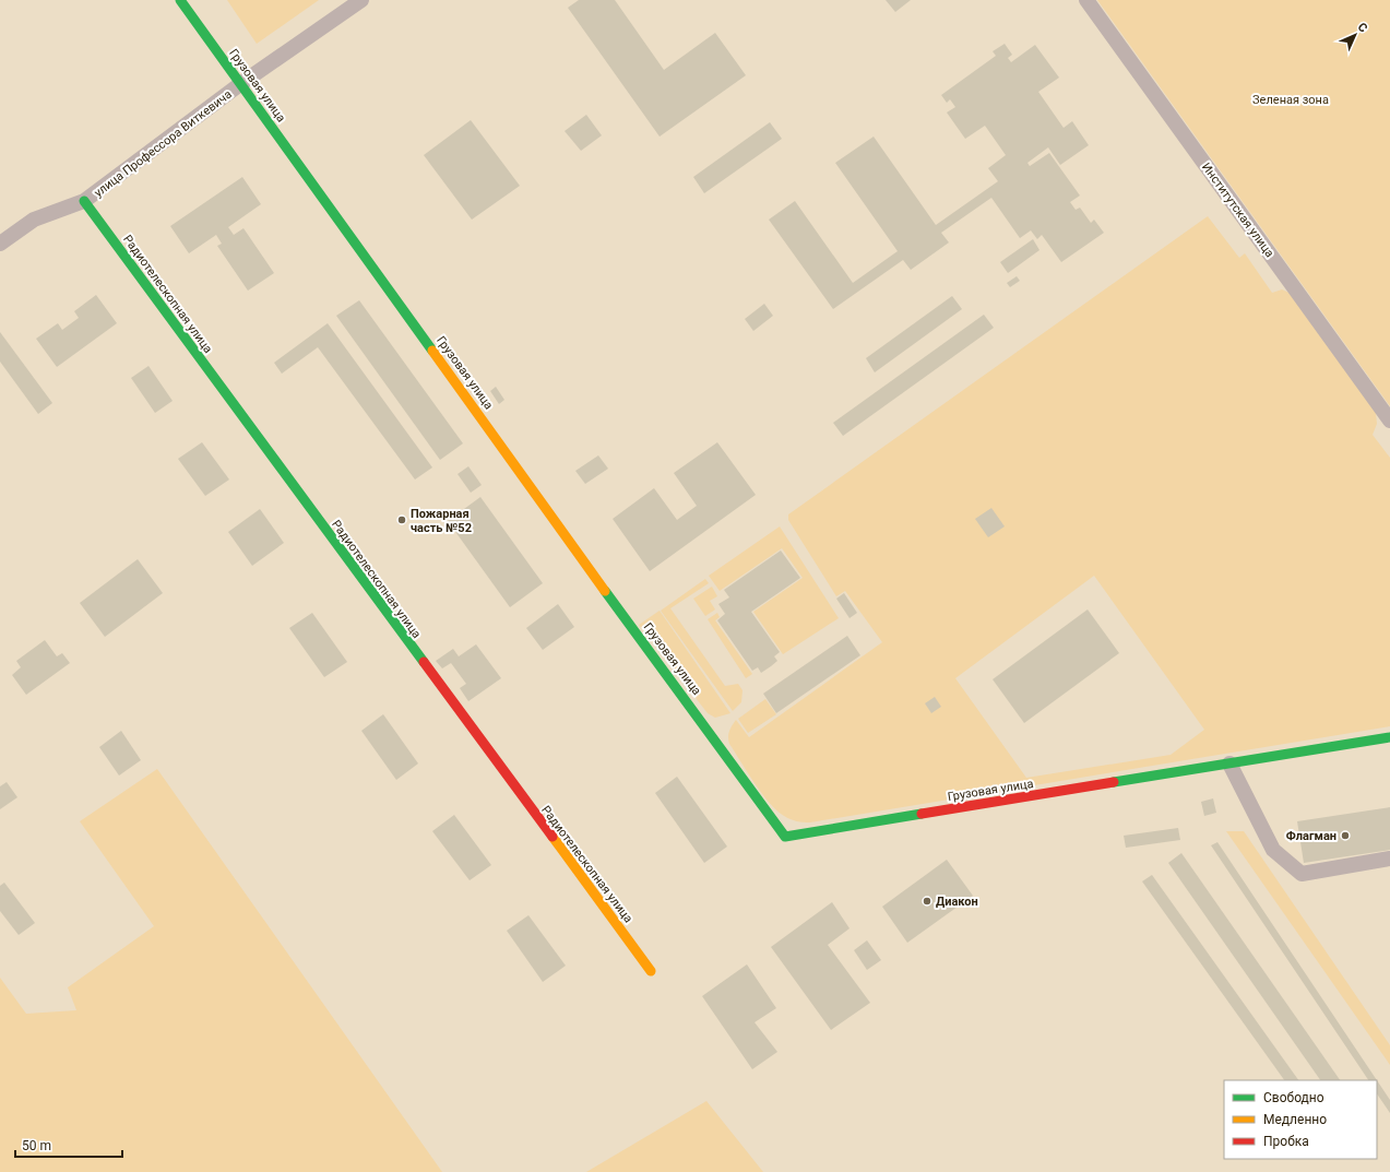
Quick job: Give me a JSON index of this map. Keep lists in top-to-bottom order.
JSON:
{
  "streets": {
    "street": [
      "Грузовая улица",
      "улица Профессора Виткевича",
      "Институтская улица",
      "Радиотелескопная улица"
    ]
  },
  "crossings": [
    ["Грузовая улица", "улица Профессора Виткевича"],
    ["улица Профессора Виткевича", "Радиотелескопная улица"]
  ],
  "parks": ["Зеленая зона"],
  "places": ["Пожарная часть №52", "Флагман", "Диакон"],
  "legend": ["Свободно", "Медленно", "Пробка"],
  "scale_bar": "50 m",
  "north": "top right"
}
